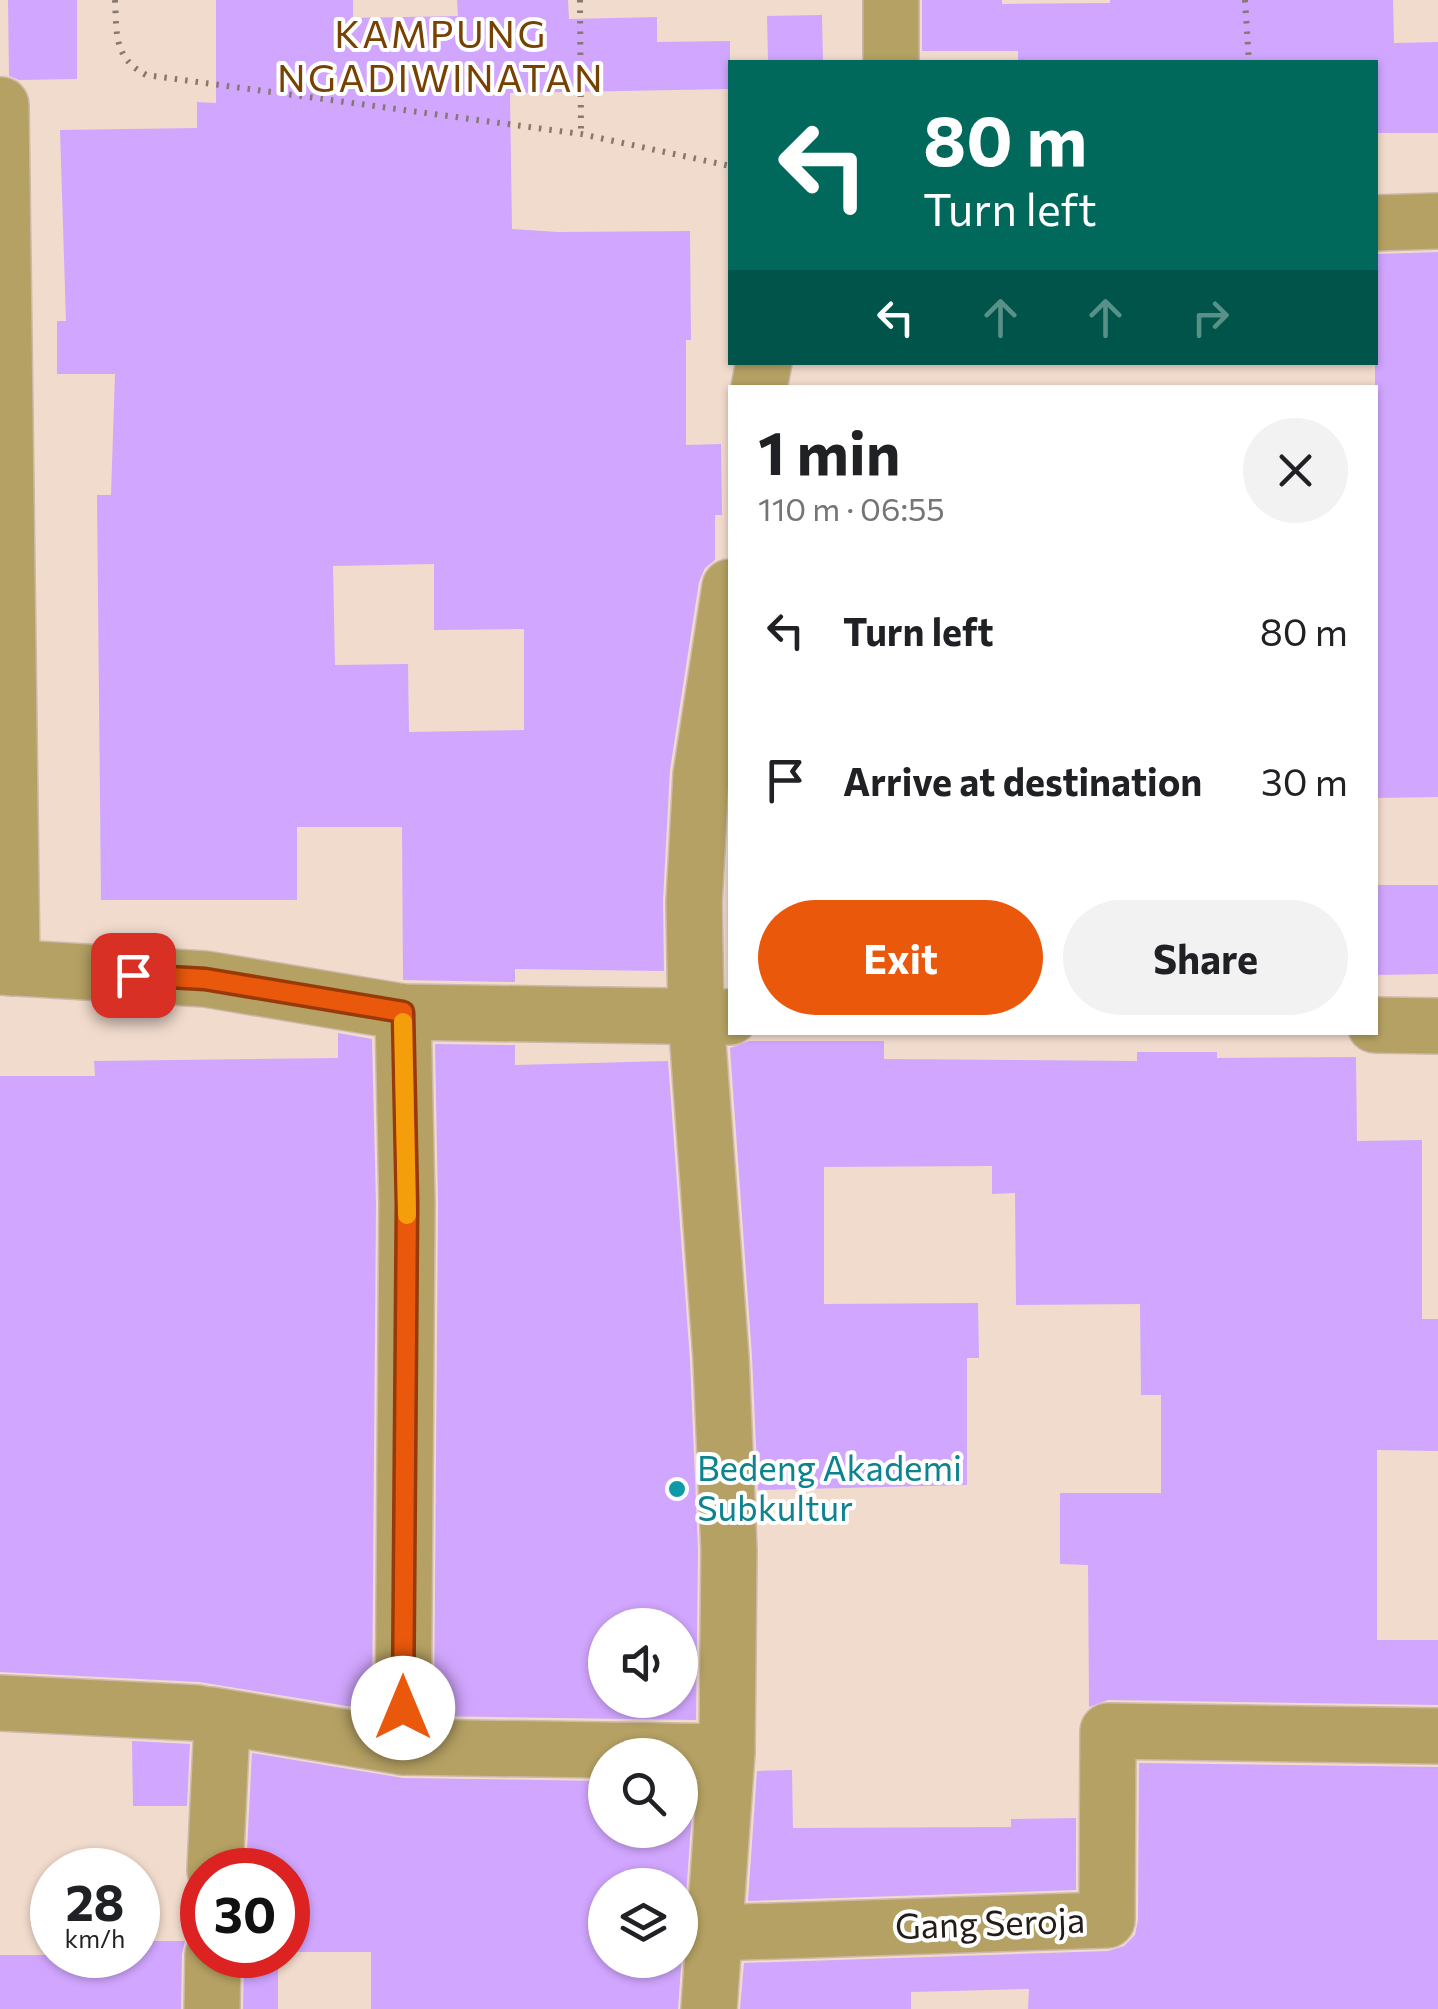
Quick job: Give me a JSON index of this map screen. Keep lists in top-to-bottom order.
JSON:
{
  "streets": {
    "street": ["Gang Seroja"]
  },
  "districts": ["KAMPUNG NGADIWINATAN"],
  "places": ["Bedeng Akademi Subkultur"],
  "page": {
    "turn": ["80 m", "Turn left"],
    "heading": ["1 min", "110 m · 06:55"],
    "list": [
      {
        "name": "Turn left",
        "value": "80 m"
      },
      {
        "name": "Arrive at destination",
        "value": "30 m"
      }
    ],
    "buttons": ["Exit", "Share"],
    "speed": "28 km/h",
    "limit": "30"
  }
}
